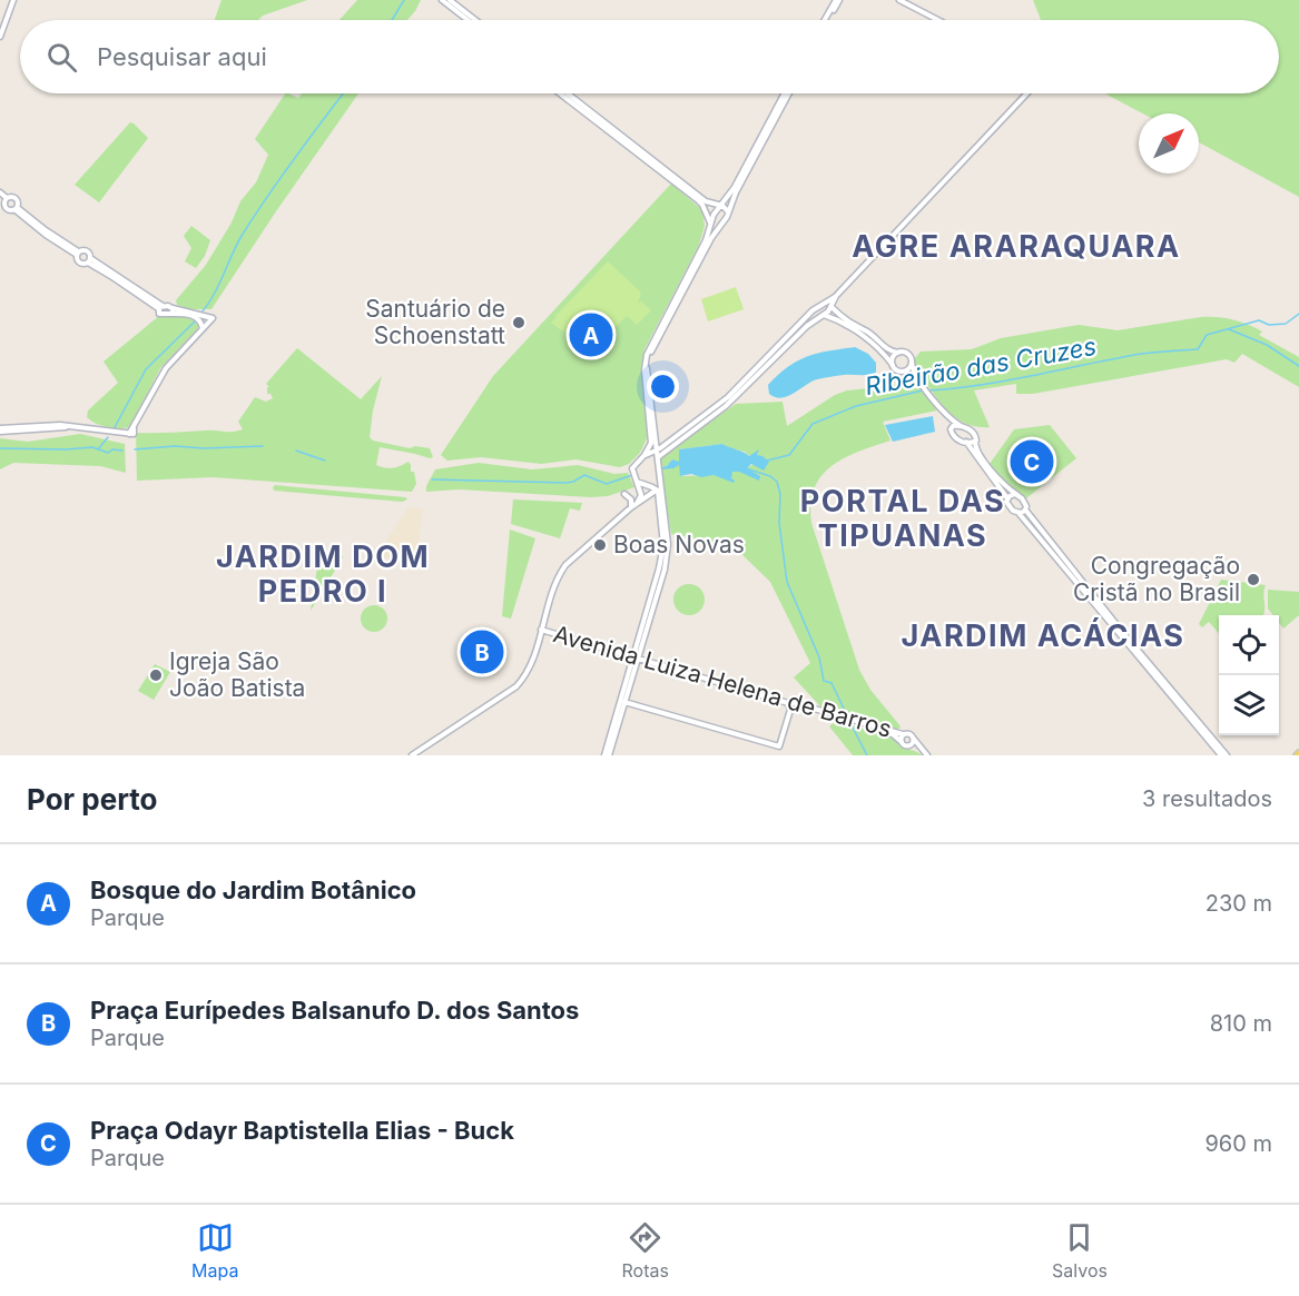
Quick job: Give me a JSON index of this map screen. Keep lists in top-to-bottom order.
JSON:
{
  "streets": {
    "street": ["Avenida Luiza Helena de Barros"]
  },
  "districts": [
    "AGRE ARARAQUARA",
    "PORTAL DAS TIPUANAS",
    "JARDIM DOM PEDRO I",
    "JARDIM ACÁCIAS"
  ],
  "water": ["Ribeirão das Cruzes"],
  "places": [
    "Santuário de Schoenstatt",
    "Boas Novas",
    "Congregação Cristã no Brasil",
    "Igreja São João Batista"
  ],
  "north": "top right",
  "page": {
    "search": "Pesquisar aqui",
    "pins": ["A", "C", "B"],
    "heading": ["Por perto", "3 resultados"],
    "list": [
      {
        "mark": "A",
        "name": "Bosque do Jardim Botânico",
        "note": "Parque",
        "value": "230 m"
      },
      {
        "mark": "B",
        "name": "Praça Eurípedes Balsanufo D. dos Santos",
        "note": "Parque",
        "value": "810 m"
      },
      {
        "mark": "C",
        "name": "Praça Odayr Baptistella Elias - Buck",
        "note": "Parque",
        "value": "960 m"
      }
    ],
    "nav": ["Mapa", "Rotas", "Salvos"]
  }
}
